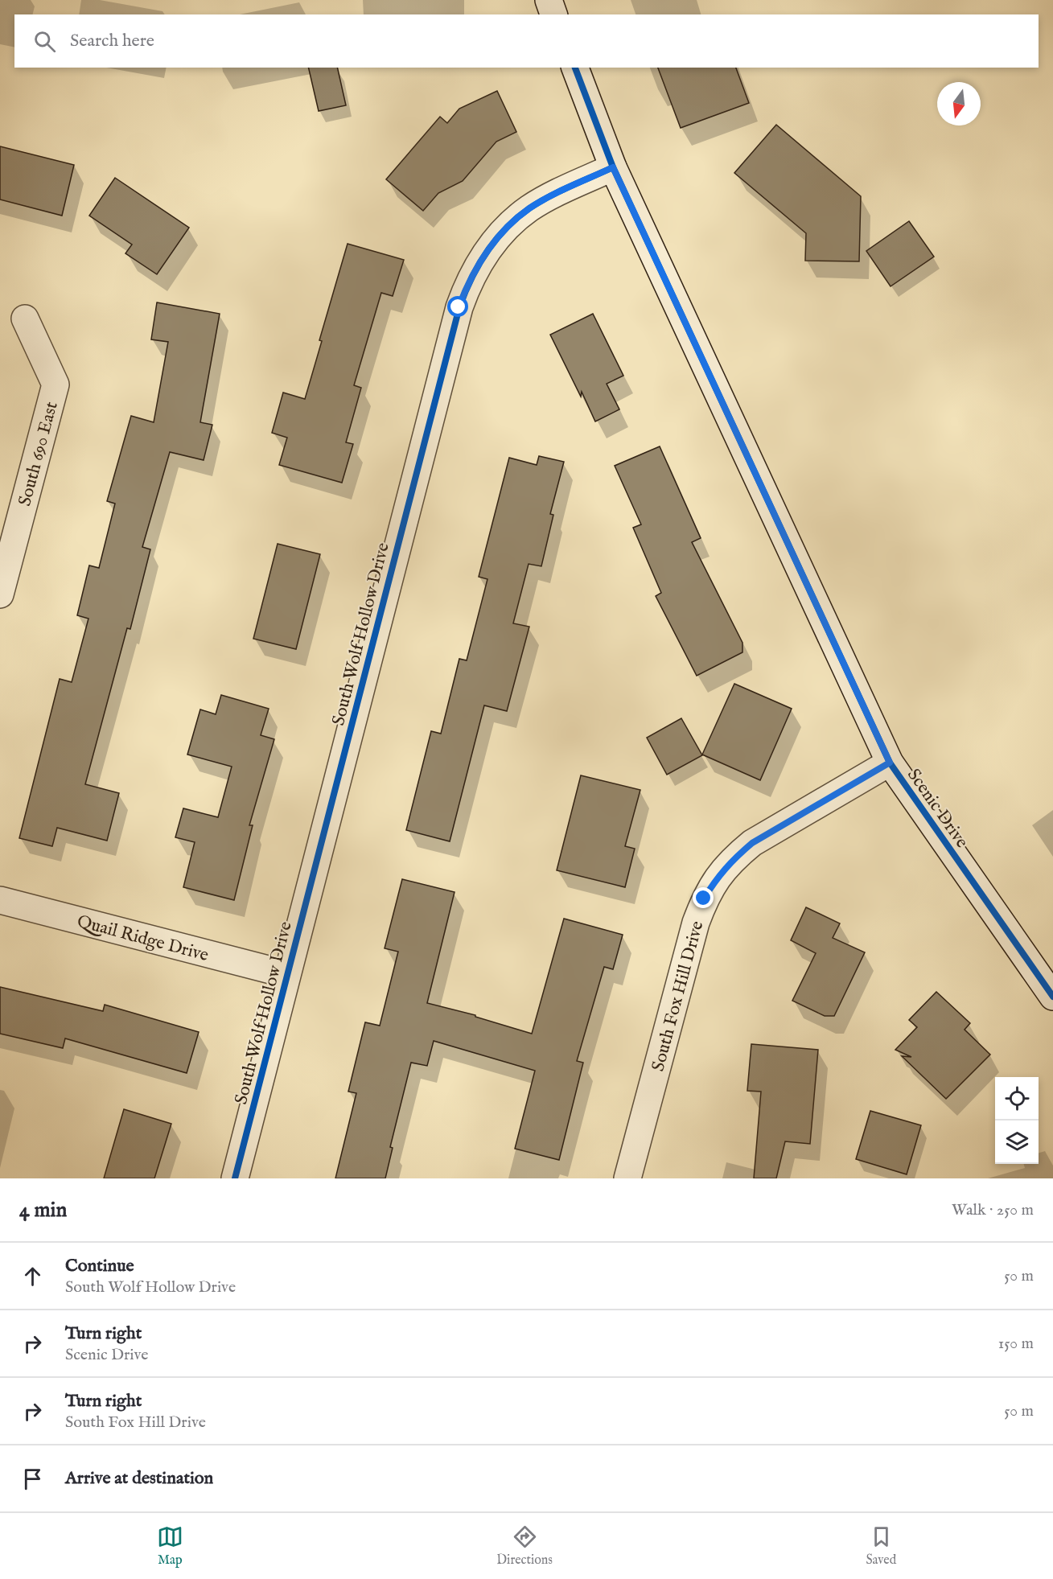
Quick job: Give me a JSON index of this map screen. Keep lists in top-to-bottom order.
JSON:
{
  "streets": {
    "street": [
      "South 690 East",
      "South Wolf Hollow Drive",
      "Scenic Drive",
      "Quail Ridge Drive",
      "South Fox Hill Drive"
    ]
  },
  "crossings": [
    ["South Wolf Hollow Drive", "Scenic Drive"],
    ["South Wolf Hollow Drive", "Quail Ridge Drive"],
    ["Scenic Drive", "South Fox Hill Drive"]
  ],
  "north": "bottom",
  "page": {
    "search": "Search here",
    "heading": ["4 min", "Walk · 250 m"],
    "list": [
      ["Continue", "South Wolf Hollow Drive", "50 m"],
      ["Turn right", "Scenic Drive", "150 m"],
      ["Turn right", "South Fox Hill Drive", "50 m"],
      "Arrive at destination"
    ],
    "nav": ["Map", "Directions", "Saved"]
  }
}
